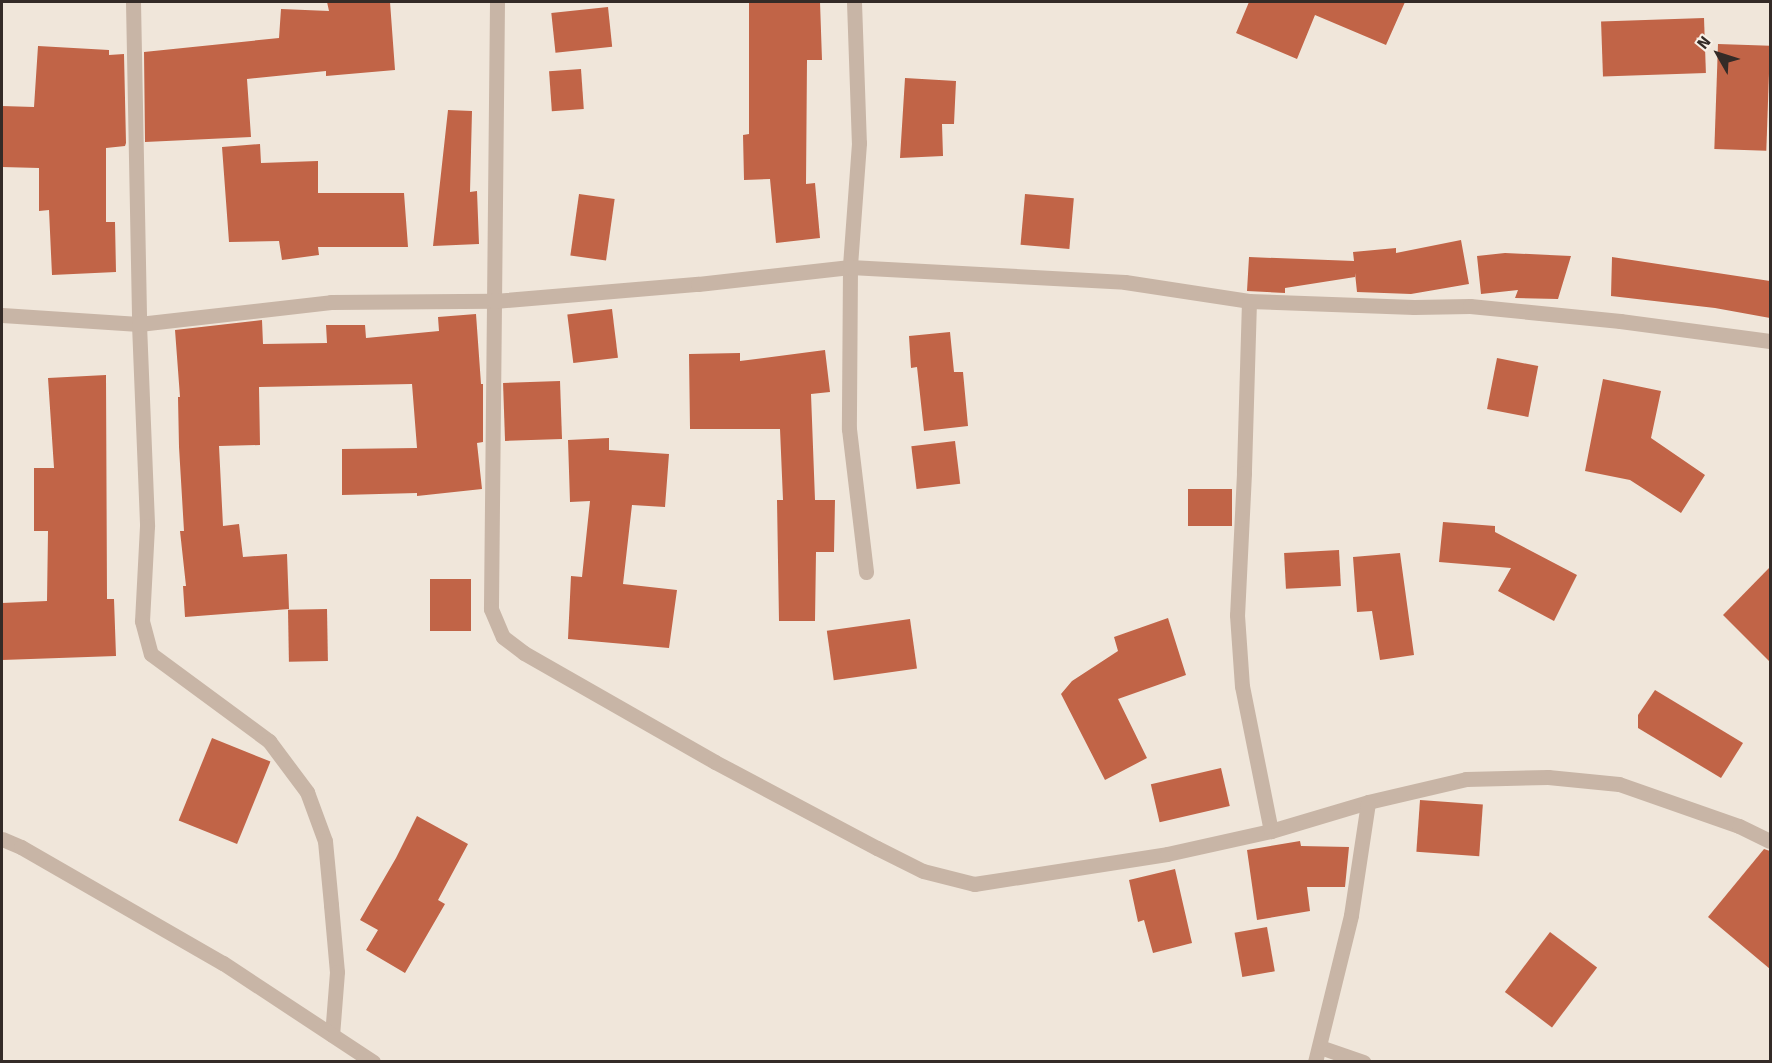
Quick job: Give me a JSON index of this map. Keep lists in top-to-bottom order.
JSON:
{
  "north": "top left"
}
